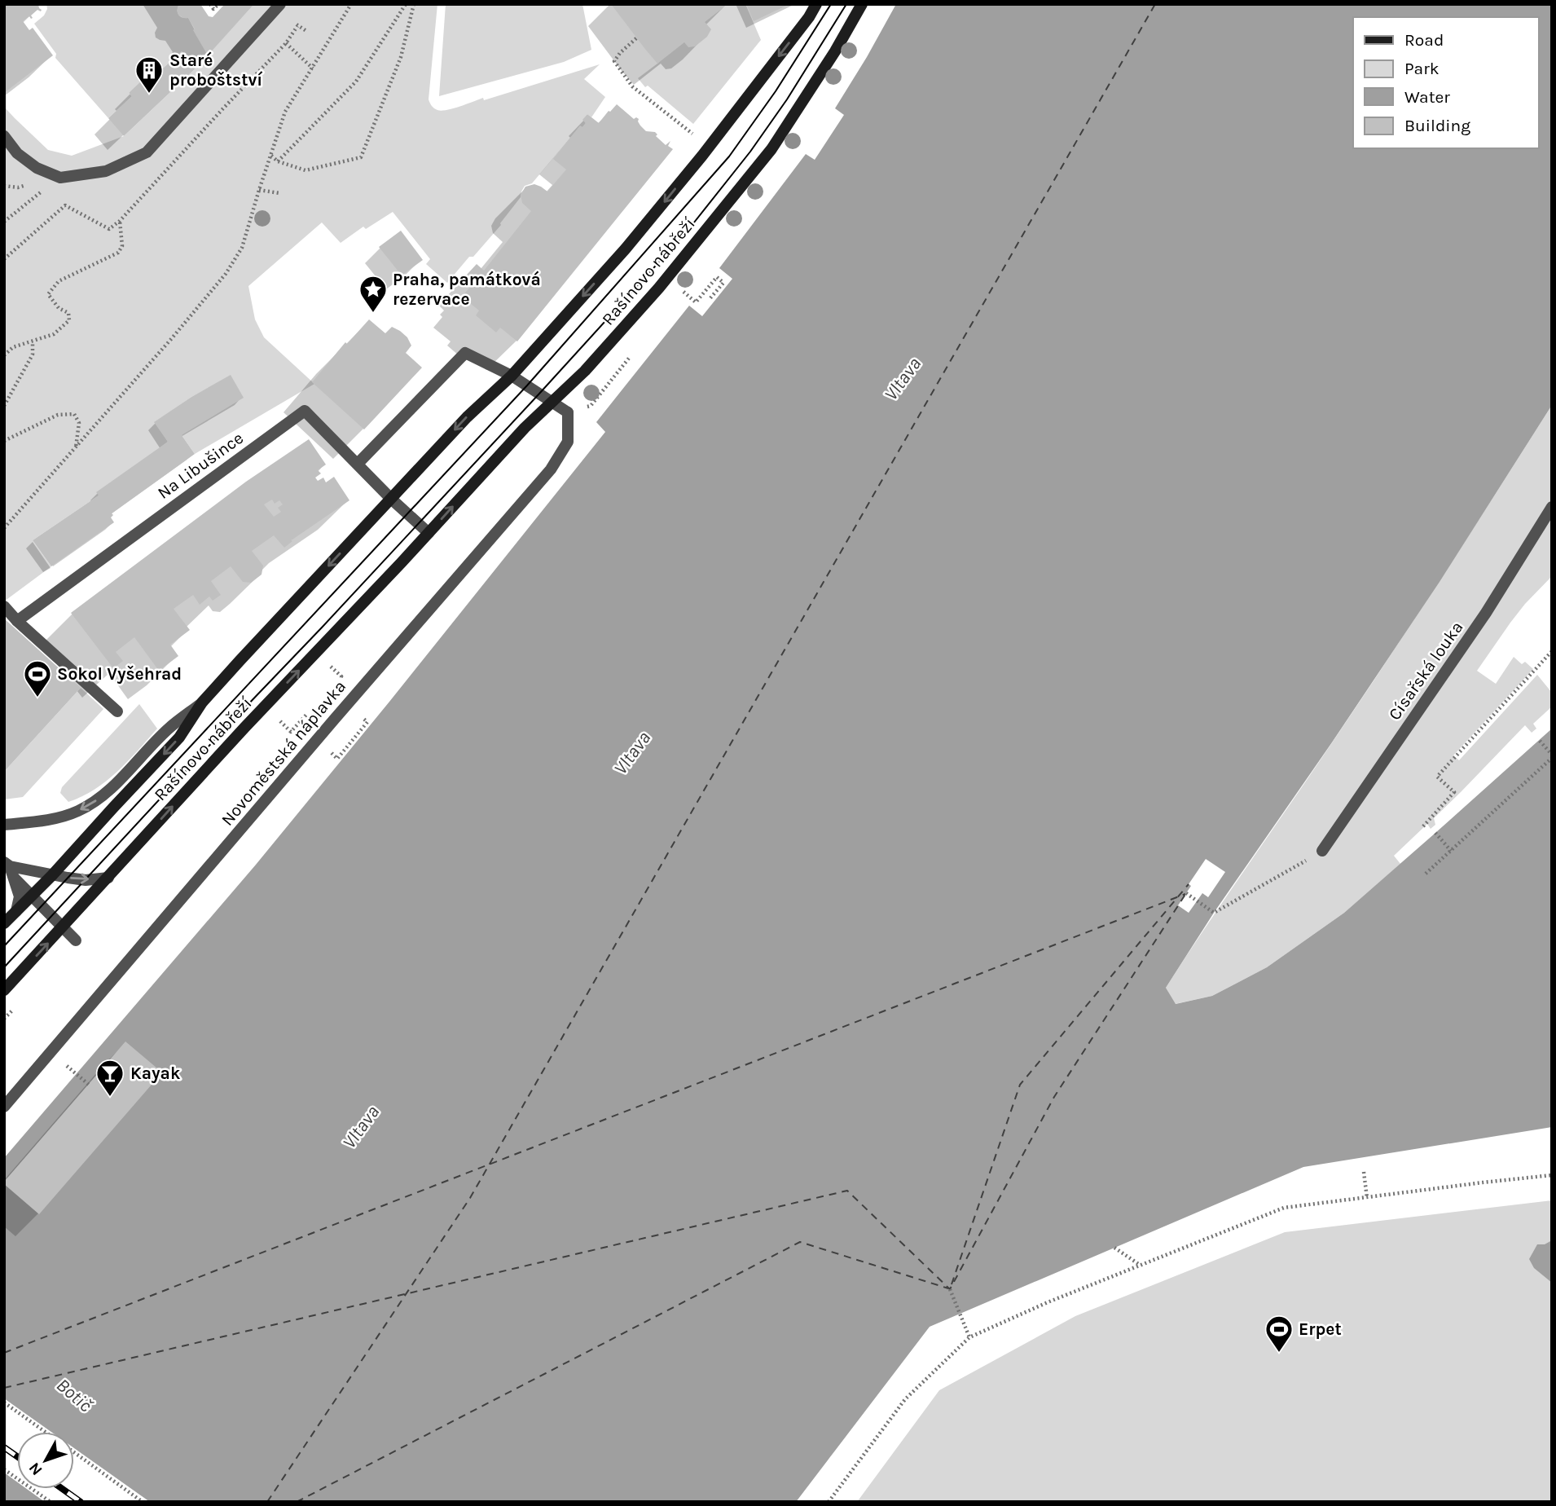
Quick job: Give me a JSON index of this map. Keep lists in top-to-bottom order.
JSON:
{
  "streets": {
    "main road": ["Rašínovo nábřeží"],
    "street": ["Na Libušince", "Císařská louka", "Novoměstská náplavka"]
  },
  "crossings": [
    ["Rašínovo nábřeží", "Na Libušince"],
    ["Rašínovo nábřeží", "Novoměstská náplavka"]
  ],
  "water": ["Vltava", "Botič"],
  "places": {
    "building": ["Staré proboštství"],
    "place": ["Praha, památková rezervace"],
    "sports": ["Sokol Vyšehrad", "Erpet"],
    "bar": ["Kayak"]
  },
  "legend": [
    "Road",
    "Park",
    "Water",
    "Building"
  ],
  "north": "bottom left"
}
